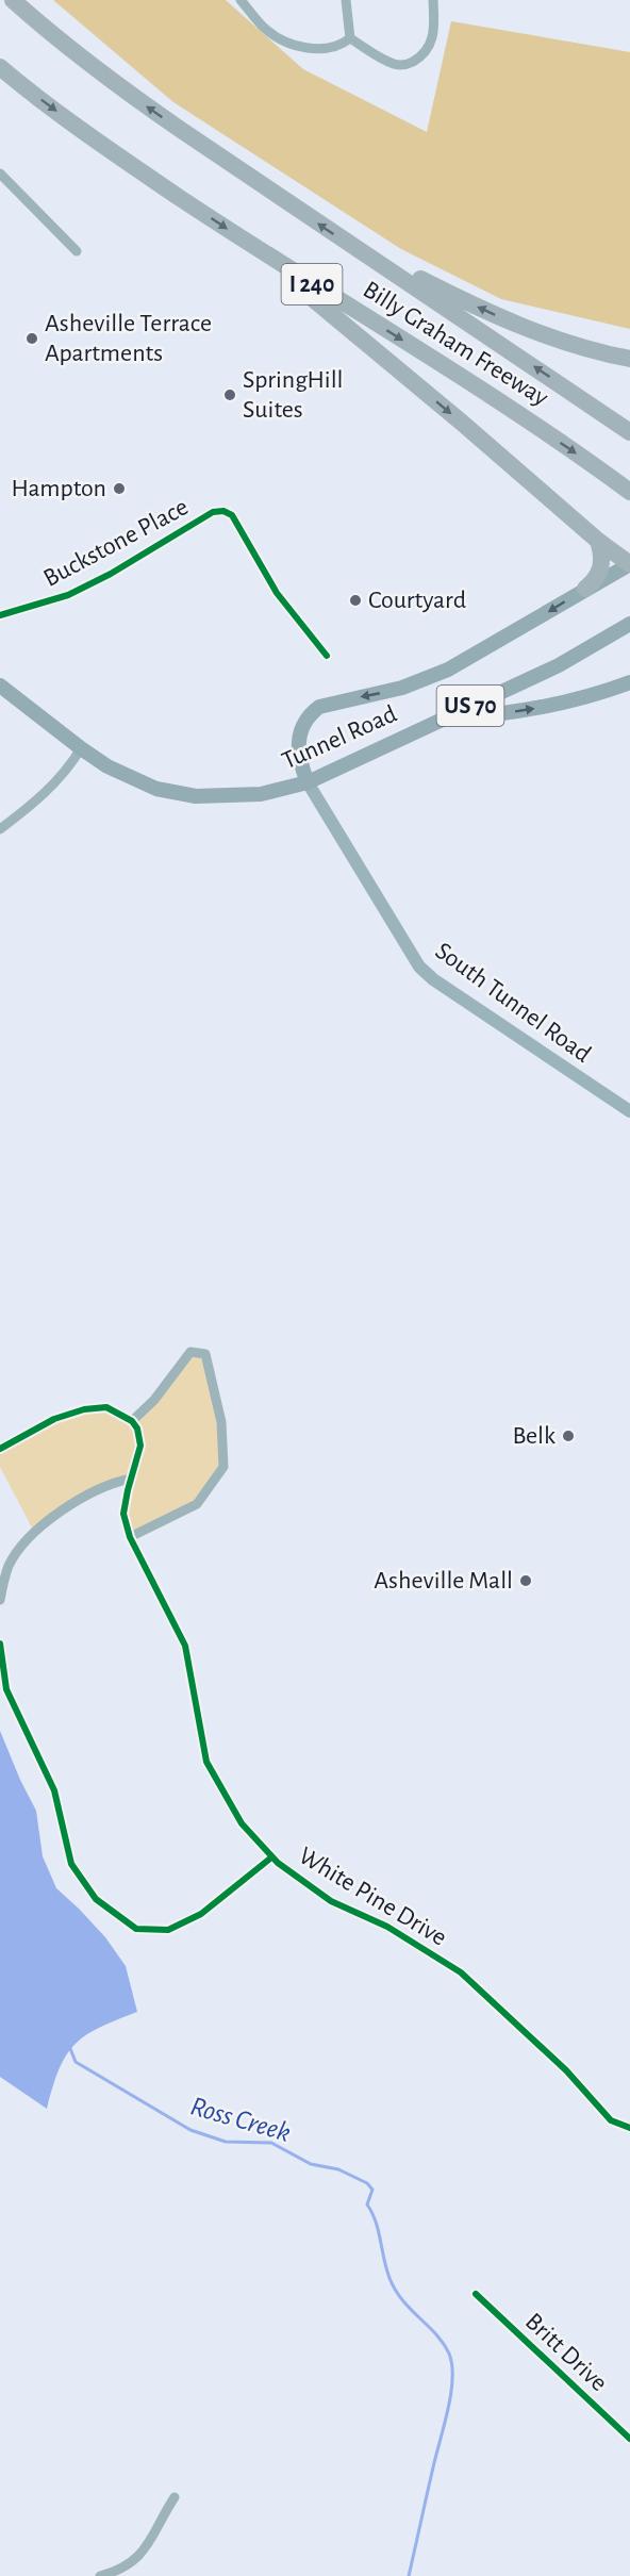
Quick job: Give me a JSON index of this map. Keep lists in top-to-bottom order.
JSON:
{
  "streets": {
    "highway": ["I 240", "Billy Graham Freeway"],
    "main road": ["US 70", "Tunnel Road", "South Tunnel Road"],
    "street": ["Buckstone Place", "White Pine Drive", "Britt Drive"]
  },
  "crossings": [
    ["Tunnel Road", "South Tunnel Road"]
  ],
  "water": ["Ross Creek"],
  "places": [
    "Asheville Terrace Apartments",
    "SpringHill Suites",
    "Hampton",
    "Courtyard",
    "Belk",
    "Asheville Mall"
  ]
}
